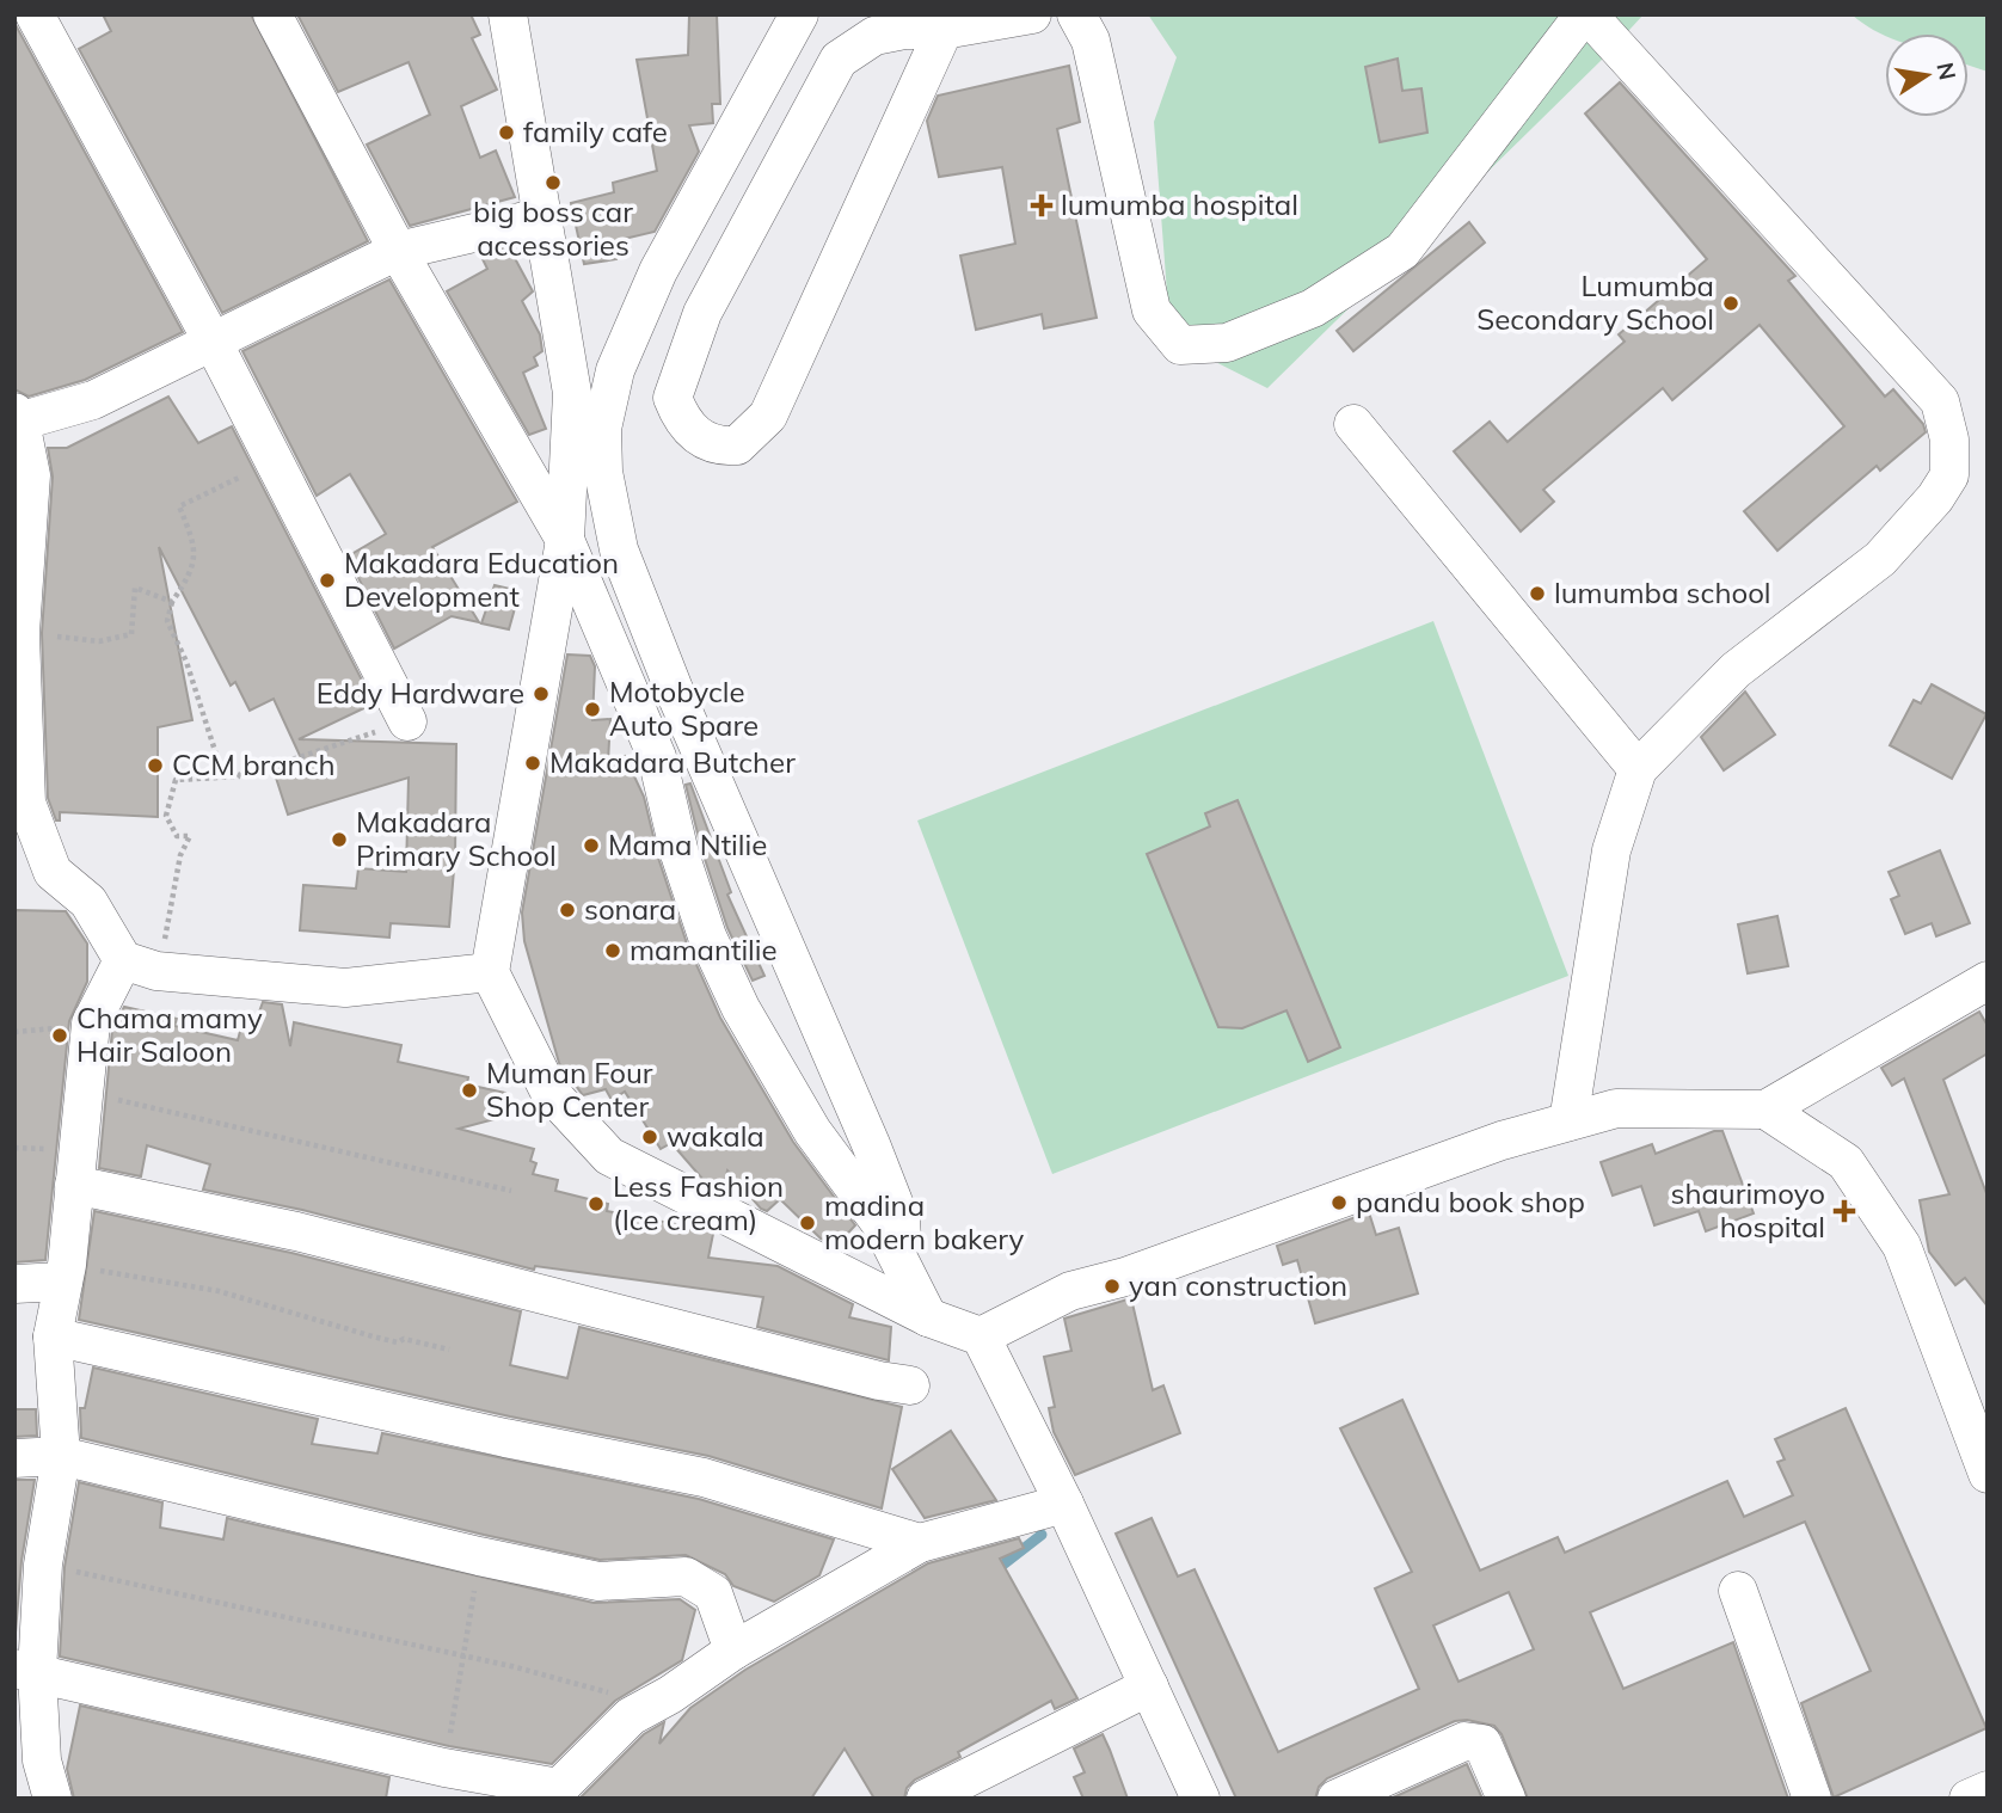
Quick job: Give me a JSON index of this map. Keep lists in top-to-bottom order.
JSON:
{
  "places": {
    "other": [
      "family cafe",
      "big boss car accessories",
      "Lumumba Secondary School",
      "Makadara Education Development",
      "lumumba school",
      "Eddy Hardware",
      "Motobycle Auto Spare",
      "Makadara Butcher",
      "CCM branch",
      "Makadara Primary School",
      "Mama Ntilie",
      "sonara",
      "mamantilie",
      "Chama mamy Hair Saloon",
      "Muman Four Shop Center",
      "wakala",
      "pandu book shop",
      "Less Fashion (Ice cream)",
      "madina modern bakery",
      "yan construction"
    ],
    "health": ["lumumba hospital", "shaurimoyo hospital"]
  },
  "north": "right"
}
